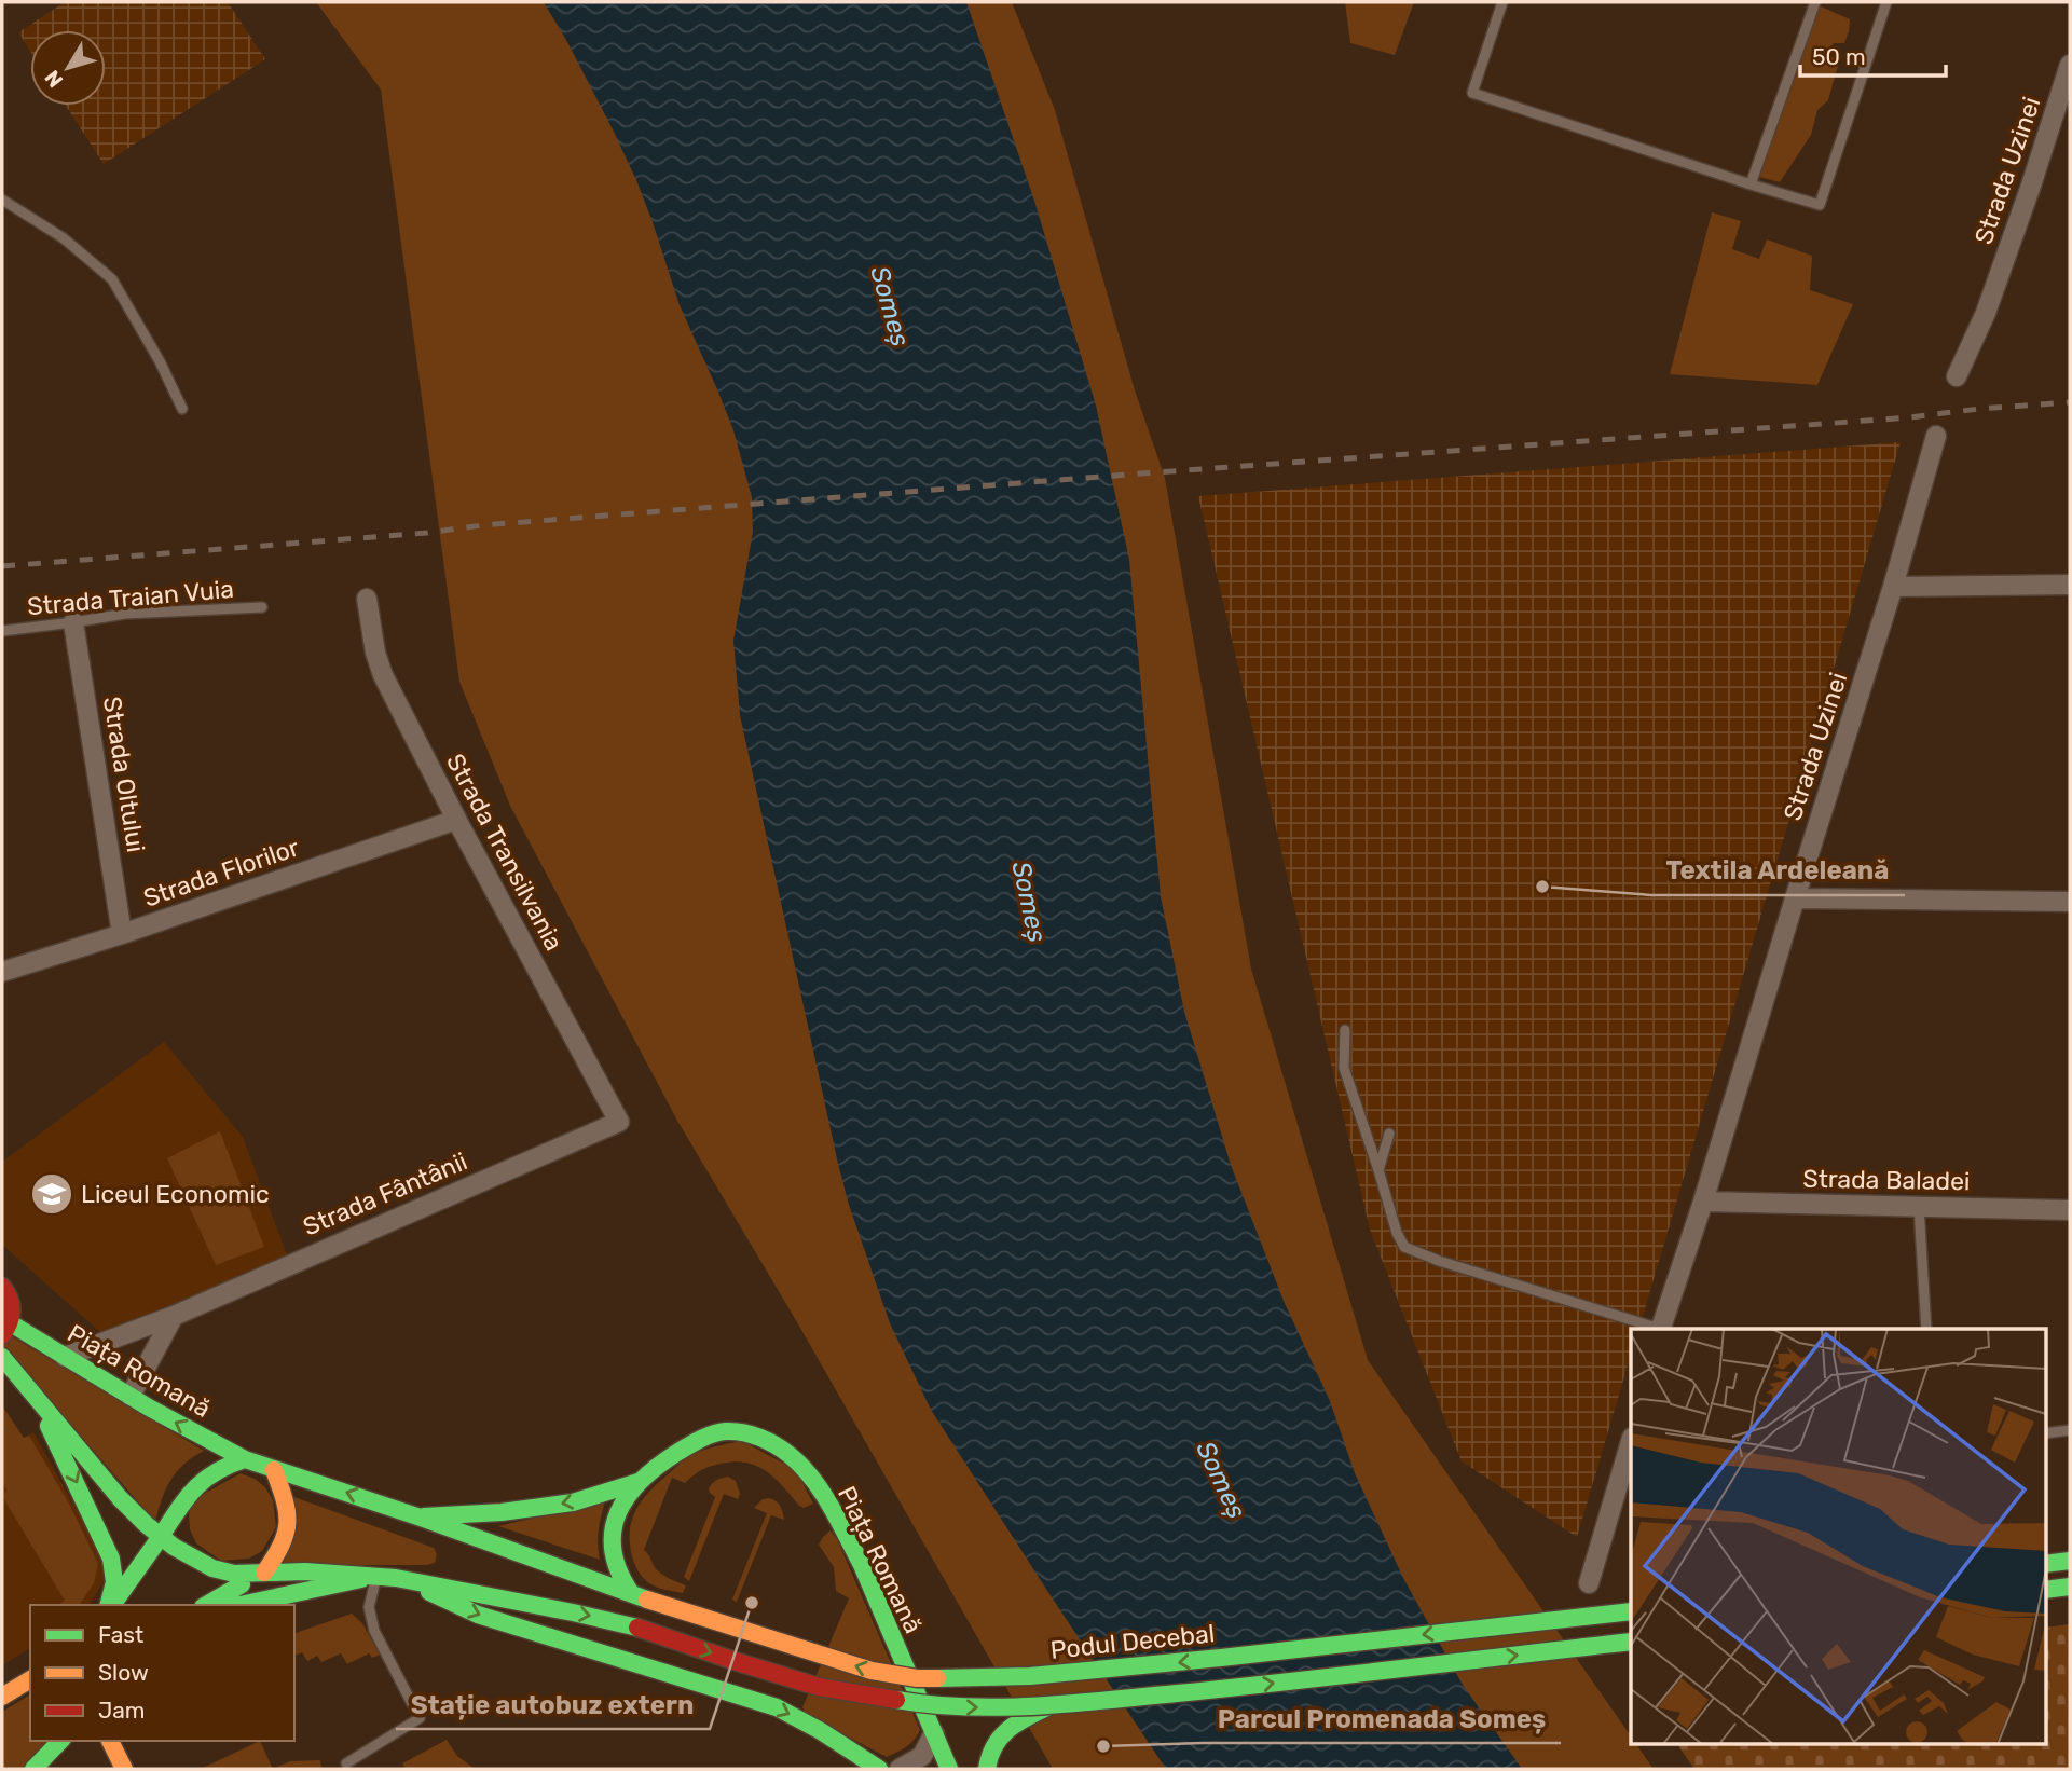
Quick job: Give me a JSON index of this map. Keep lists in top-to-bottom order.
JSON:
{
  "streets": {
    "main road": ["Piața Romană", "Podul Decebal"],
    "street": [
      "Strada Uzinei",
      "Strada Oltului",
      "Strada Transilvania",
      "Strada Florilor",
      "Strada Baladei",
      "Strada Fântânii"
    ],
    "lane": ["Strada Traian Vuia"]
  },
  "crossings": [
    ["Strada Uzinei", "Strada Baladei"],
    ["Strada Traian Vuia", "Strada Oltului"],
    ["Strada Oltului", "Strada Florilor"],
    ["Strada Transilvania", "Strada Florilor"],
    ["Strada Transilvania", "Strada Fântânii"],
    ["Strada Fântânii", "Piața Romană"],
    ["Piața Romană", "Podul Decebal"]
  ],
  "water": ["Someș"],
  "places": {
    "other": ["Textila Ardeleană", "Stație autobuz extern", "Parcul Promenada Someș"],
    "school or university": ["Liceul Economic"]
  },
  "legend": ["Fast", "Slow", "Jam"],
  "scale_bar": "50 m",
  "north": "bottom left"
}
